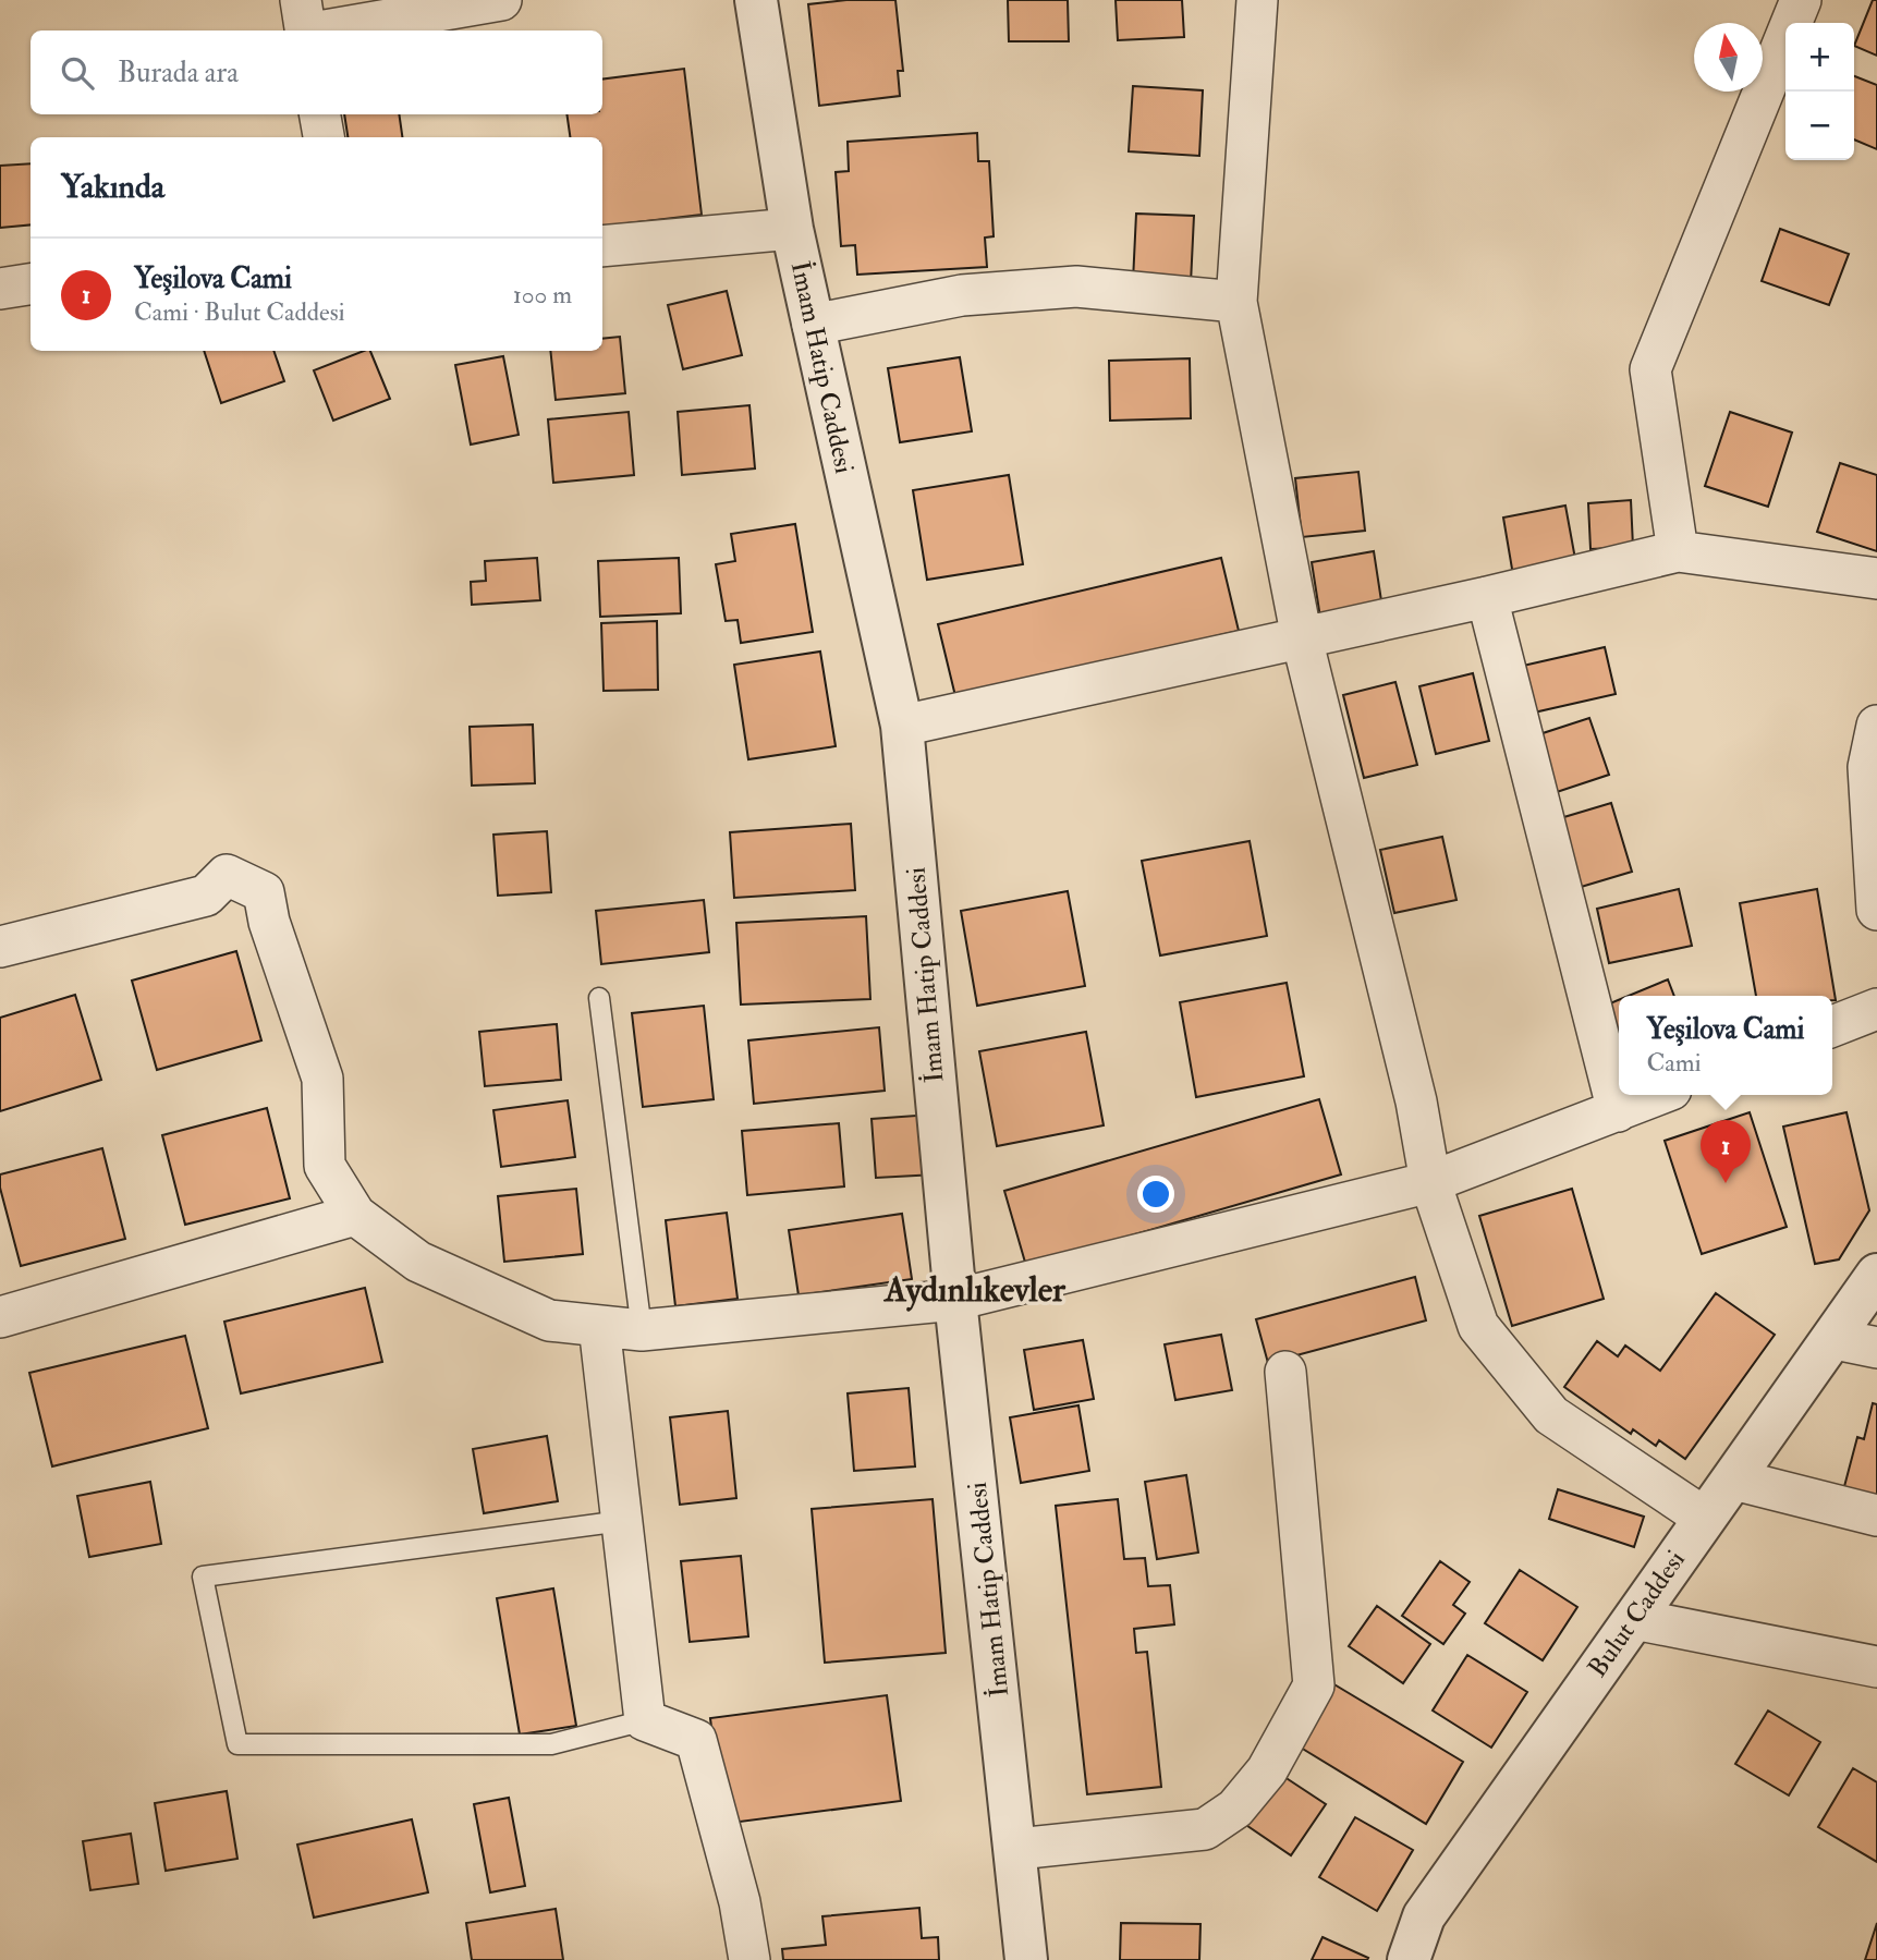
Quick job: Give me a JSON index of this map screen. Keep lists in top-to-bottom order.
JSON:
{
  "streets": {
    "street": ["İmam Hatip Caddesi", "Bulut Caddesi"]
  },
  "districts": ["Aydınlıkevler"],
  "north": "top",
  "page": {
    "map_buttons": ["+", "−"],
    "search": "Burada ara",
    "heading": "Yakında",
    "list": [
      {
        "mark": "1",
        "name": "Yeşilova Cami",
        "note": "Cami · Bulut Caddesi",
        "value": "100 m"
      }
    ],
    "popup": ["Yeşilova Cami", "Cami"],
    "pins": "1"
  }
}
